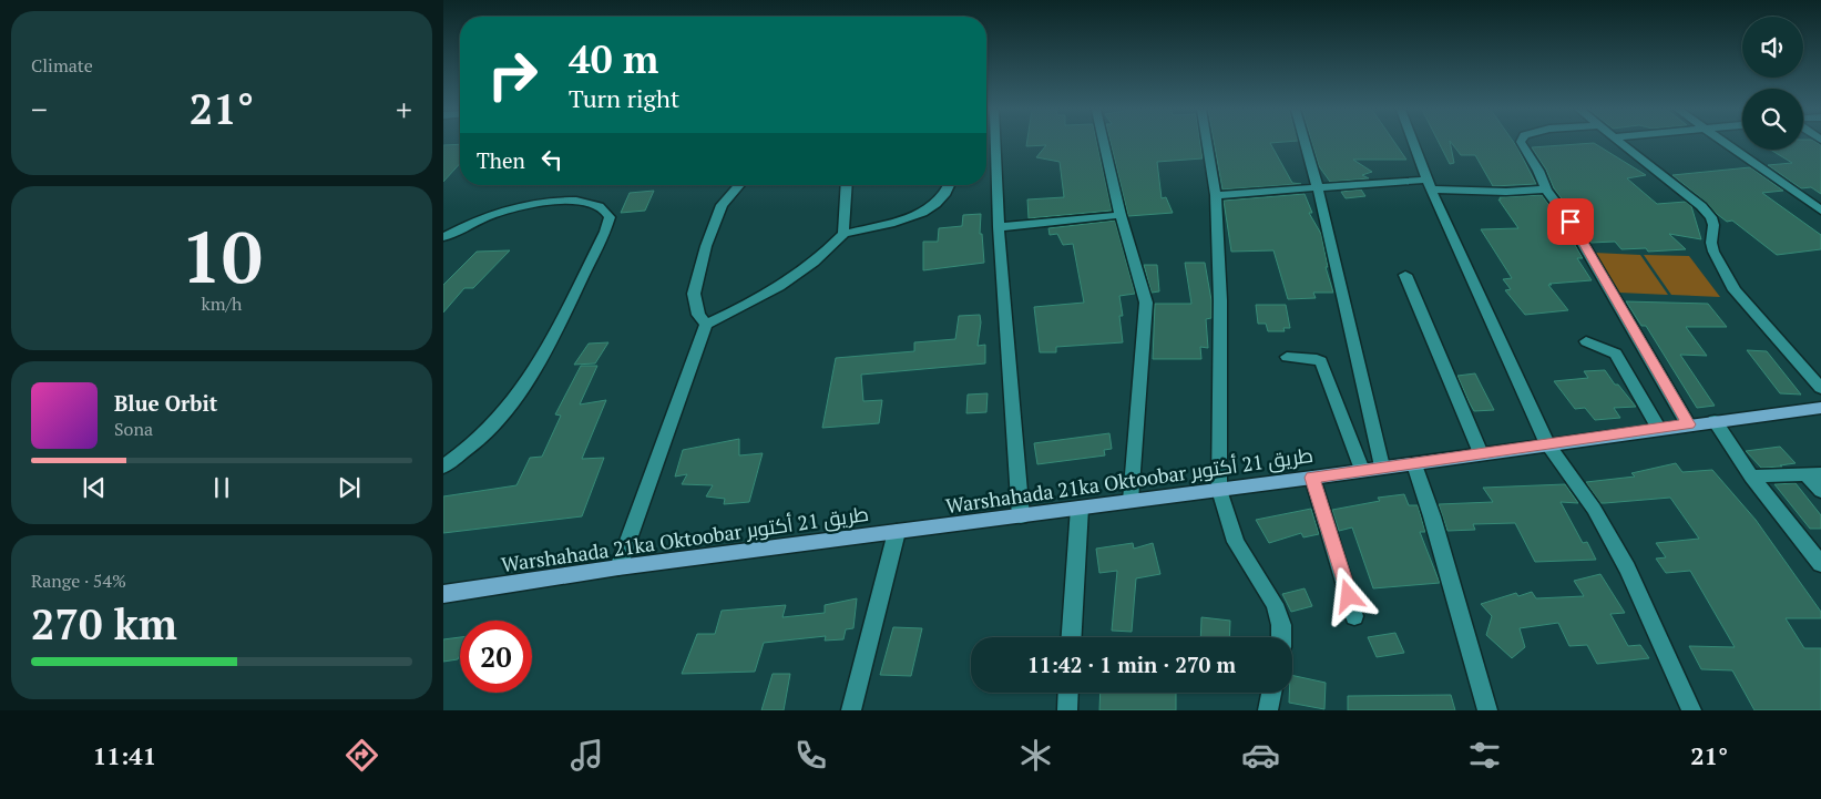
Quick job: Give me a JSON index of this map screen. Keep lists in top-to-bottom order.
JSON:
{
  "streets": {
    "main road": ["Warshahada 21ka Oktoobar طريق 21 أكتوبر"]
  },
  "page": {
    "tile": [
      "Climate",
      ["10", "km/h"],
      ["Range · 54%", "270 km"]
    ],
    "turn": ["40 m", "Turn right"],
    "heat": ["−", "21°", "+"],
    "then": "Then",
    "song": ["Blue Orbit", "Sona"],
    "limit": "20",
    "trip": "11:42 · 1 min · 270 m",
    "tabs": ["11:41", "21°"]
  }
}
